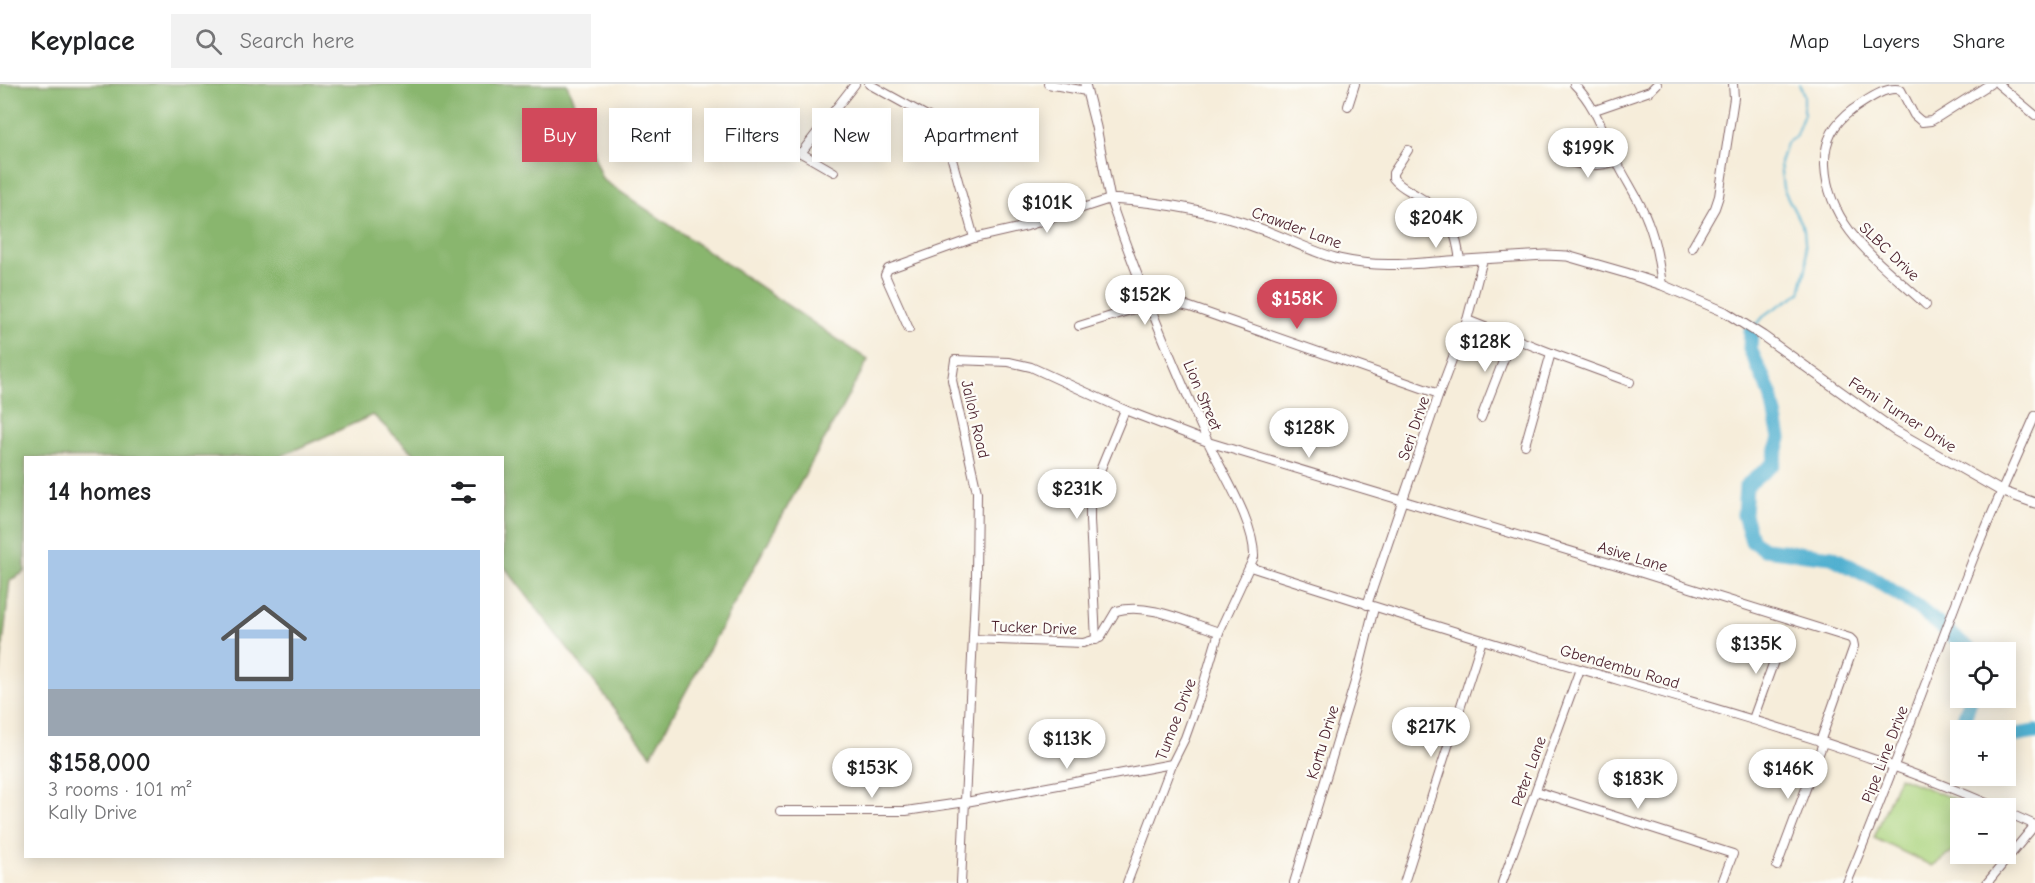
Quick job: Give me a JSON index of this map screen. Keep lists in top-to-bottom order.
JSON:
{
  "streets": {
    "street": [
      "Crawder Lane",
      "SLBC Drive",
      "Lion Street",
      "Femi Turner Drive",
      "Jalloh Road",
      "Seri Drive",
      "Asive Lane",
      "Tucker Drive",
      "Gbendembu Road",
      "Tumoe Drive",
      "Kortu Drive",
      "Pipe Line Drive",
      "Peter Lane"
    ]
  },
  "crossings": [
    ["Crawder Lane", "Lion Street"],
    ["Crawder Lane", "Femi Turner Drive"],
    ["Crawder Lane", "Seri Drive"],
    ["Lion Street", "Jalloh Road"],
    ["Lion Street", "Gbendembu Road"],
    ["Lion Street", "Tumoe Drive"],
    ["Femi Turner Drive", "Pipe Line Drive"],
    ["Jalloh Road", "Seri Drive"],
    ["Jalloh Road", "Asive Lane"],
    ["Jalloh Road", "Tucker Drive"],
    ["Seri Drive", "Asive Lane"],
    ["Seri Drive", "Gbendembu Road"],
    ["Seri Drive", "Kortu Drive"],
    ["Asive Lane", "Gbendembu Road"],
    ["Tucker Drive", "Tumoe Drive"],
    ["Gbendembu Road", "Tumoe Drive"],
    ["Gbendembu Road", "Kortu Drive"],
    ["Gbendembu Road", "Pipe Line Drive"],
    ["Gbendembu Road", "Peter Lane"]
  ],
  "page": {
    "header": "Keyplace",
    "search": "Search here",
    "nav": ["Map", "Layers", "Share"],
    "chip": [
      "Buy",
      "Rent",
      "Filters",
      "New",
      "Apartment"
    ],
    "price": [
      "$199K",
      "$101K",
      "$204K",
      "$152K",
      "$158K",
      "$128K",
      "$128K",
      "$231K",
      "$135K",
      "$217K",
      "$113K",
      "$153K",
      "$146K",
      "$183K"
    ],
    "heading": "14 homes",
    "list": [
      {
        "name": "$158,000",
        "note": "3 rooms · 101 m² · Kally Drive"
      }
    ],
    "map_buttons": ["+", "−"]
  }
}
